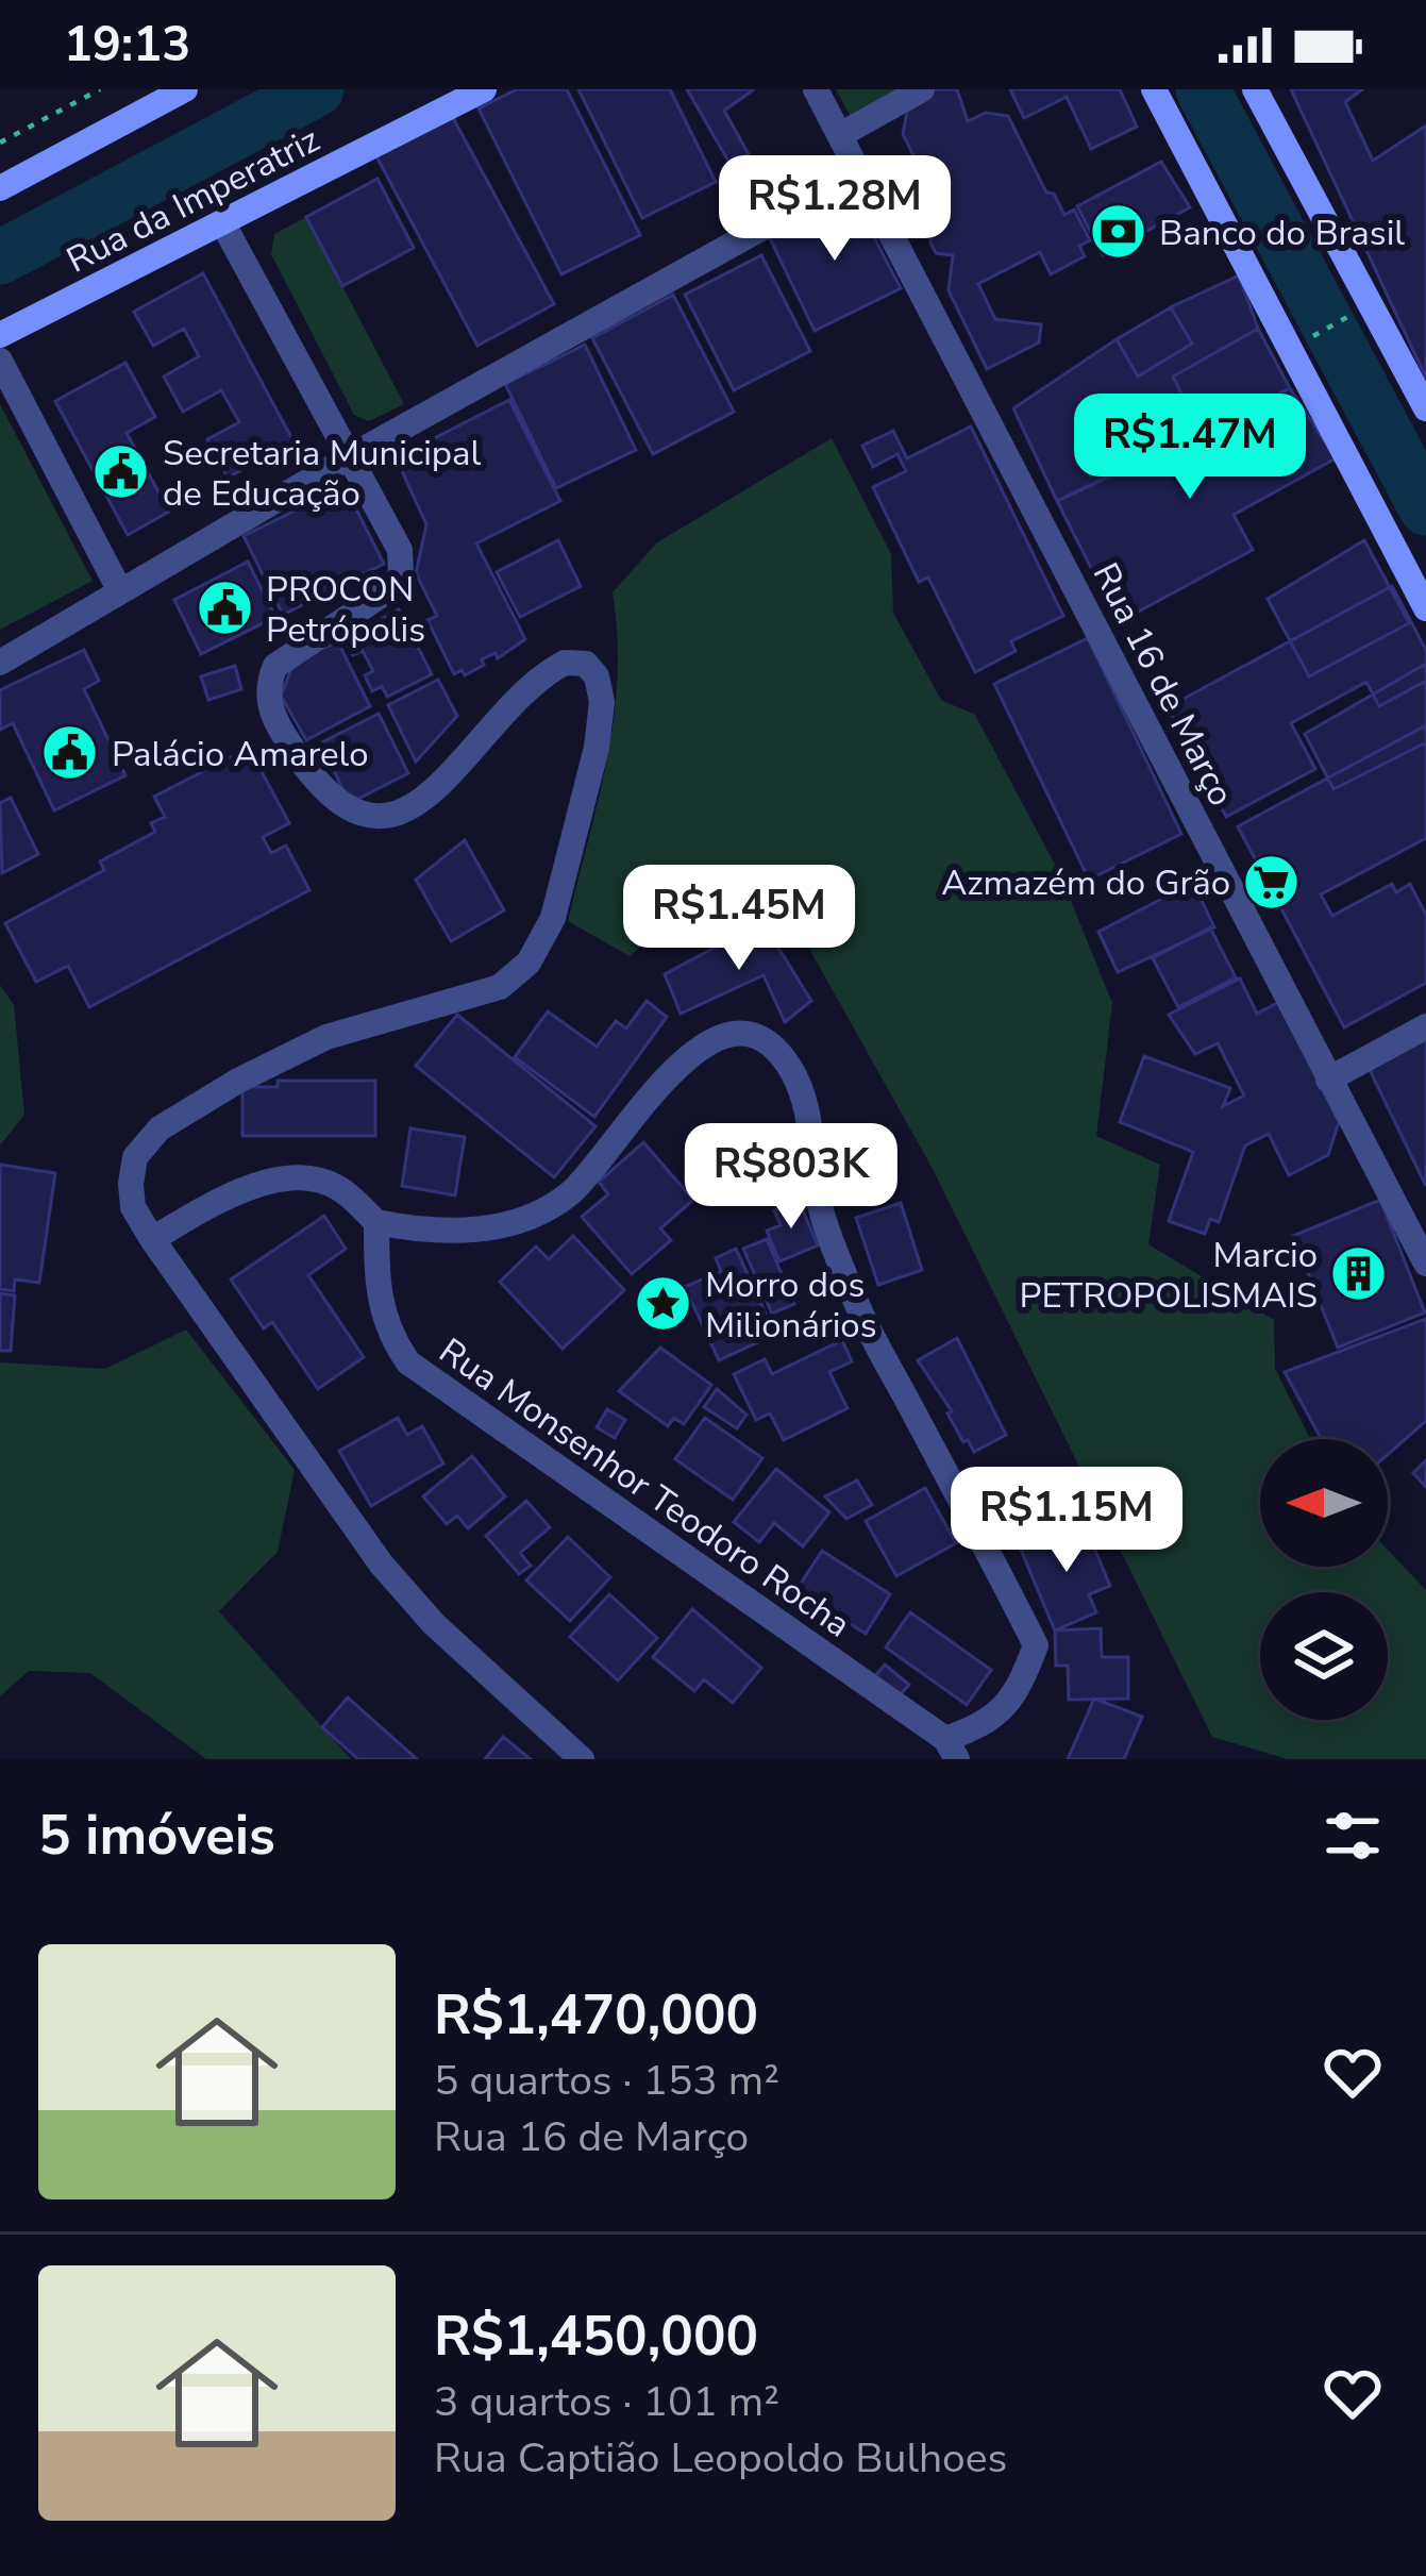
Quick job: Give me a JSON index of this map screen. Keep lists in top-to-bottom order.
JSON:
{
  "streets": {
    "main road": ["Rua da Imperatriz"],
    "street": ["Rua 16 de Março", "Rua Monsenhor Teodoro Rocha"]
  },
  "places": {
    "bank": ["Banco do Brasil"],
    "public building": ["Secretaria Municipal de Educação", "PROCON Petrópolis", "Palácio Amarelo"],
    "supermarket": ["Azmazém do Grão"],
    "building": ["Marcio PETROPOLISMAIS"],
    "place": ["Morro dos Milionários"]
  },
  "north": "left",
  "page": {
    "status": "19:13",
    "price": [
      "R$1.28M",
      "R$1.47M",
      "R$1.45M",
      "R$803K",
      "R$1.15M"
    ],
    "heading": "5 imóveis",
    "list": [
      {
        "name": "R$1,470,000",
        "note": "5 quartos · 153 m² · Rua 16 de Março"
      },
      {
        "name": "R$1,450,000",
        "note": "3 quartos · 101 m² · Rua Captião Leopoldo Bulhoes"
      }
    ]
  }
}
